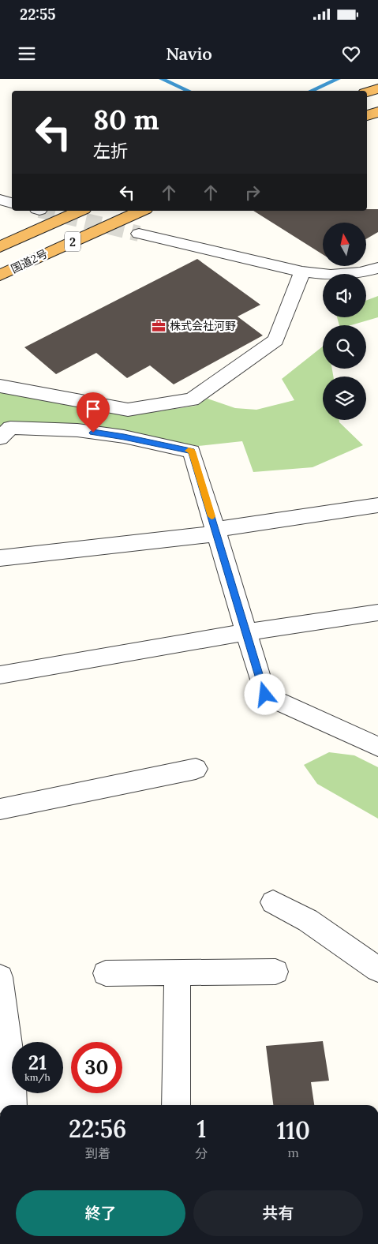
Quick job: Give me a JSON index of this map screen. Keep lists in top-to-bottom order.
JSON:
{
  "streets": {
    "highway": ["2", "国道2号"]
  },
  "places": {
    "office": ["株式会社河野"]
  },
  "north": "top",
  "page": {
    "status": "22:55",
    "header": "Navio",
    "turn": ["80 m", "左折"],
    "speed": "21 km/h",
    "limit": "30",
    "eta": [
      "22:56",
      "到着",
      "1",
      "分",
      "110",
      "m"
    ],
    "buttons": ["終了", "共有"]
  }
}
